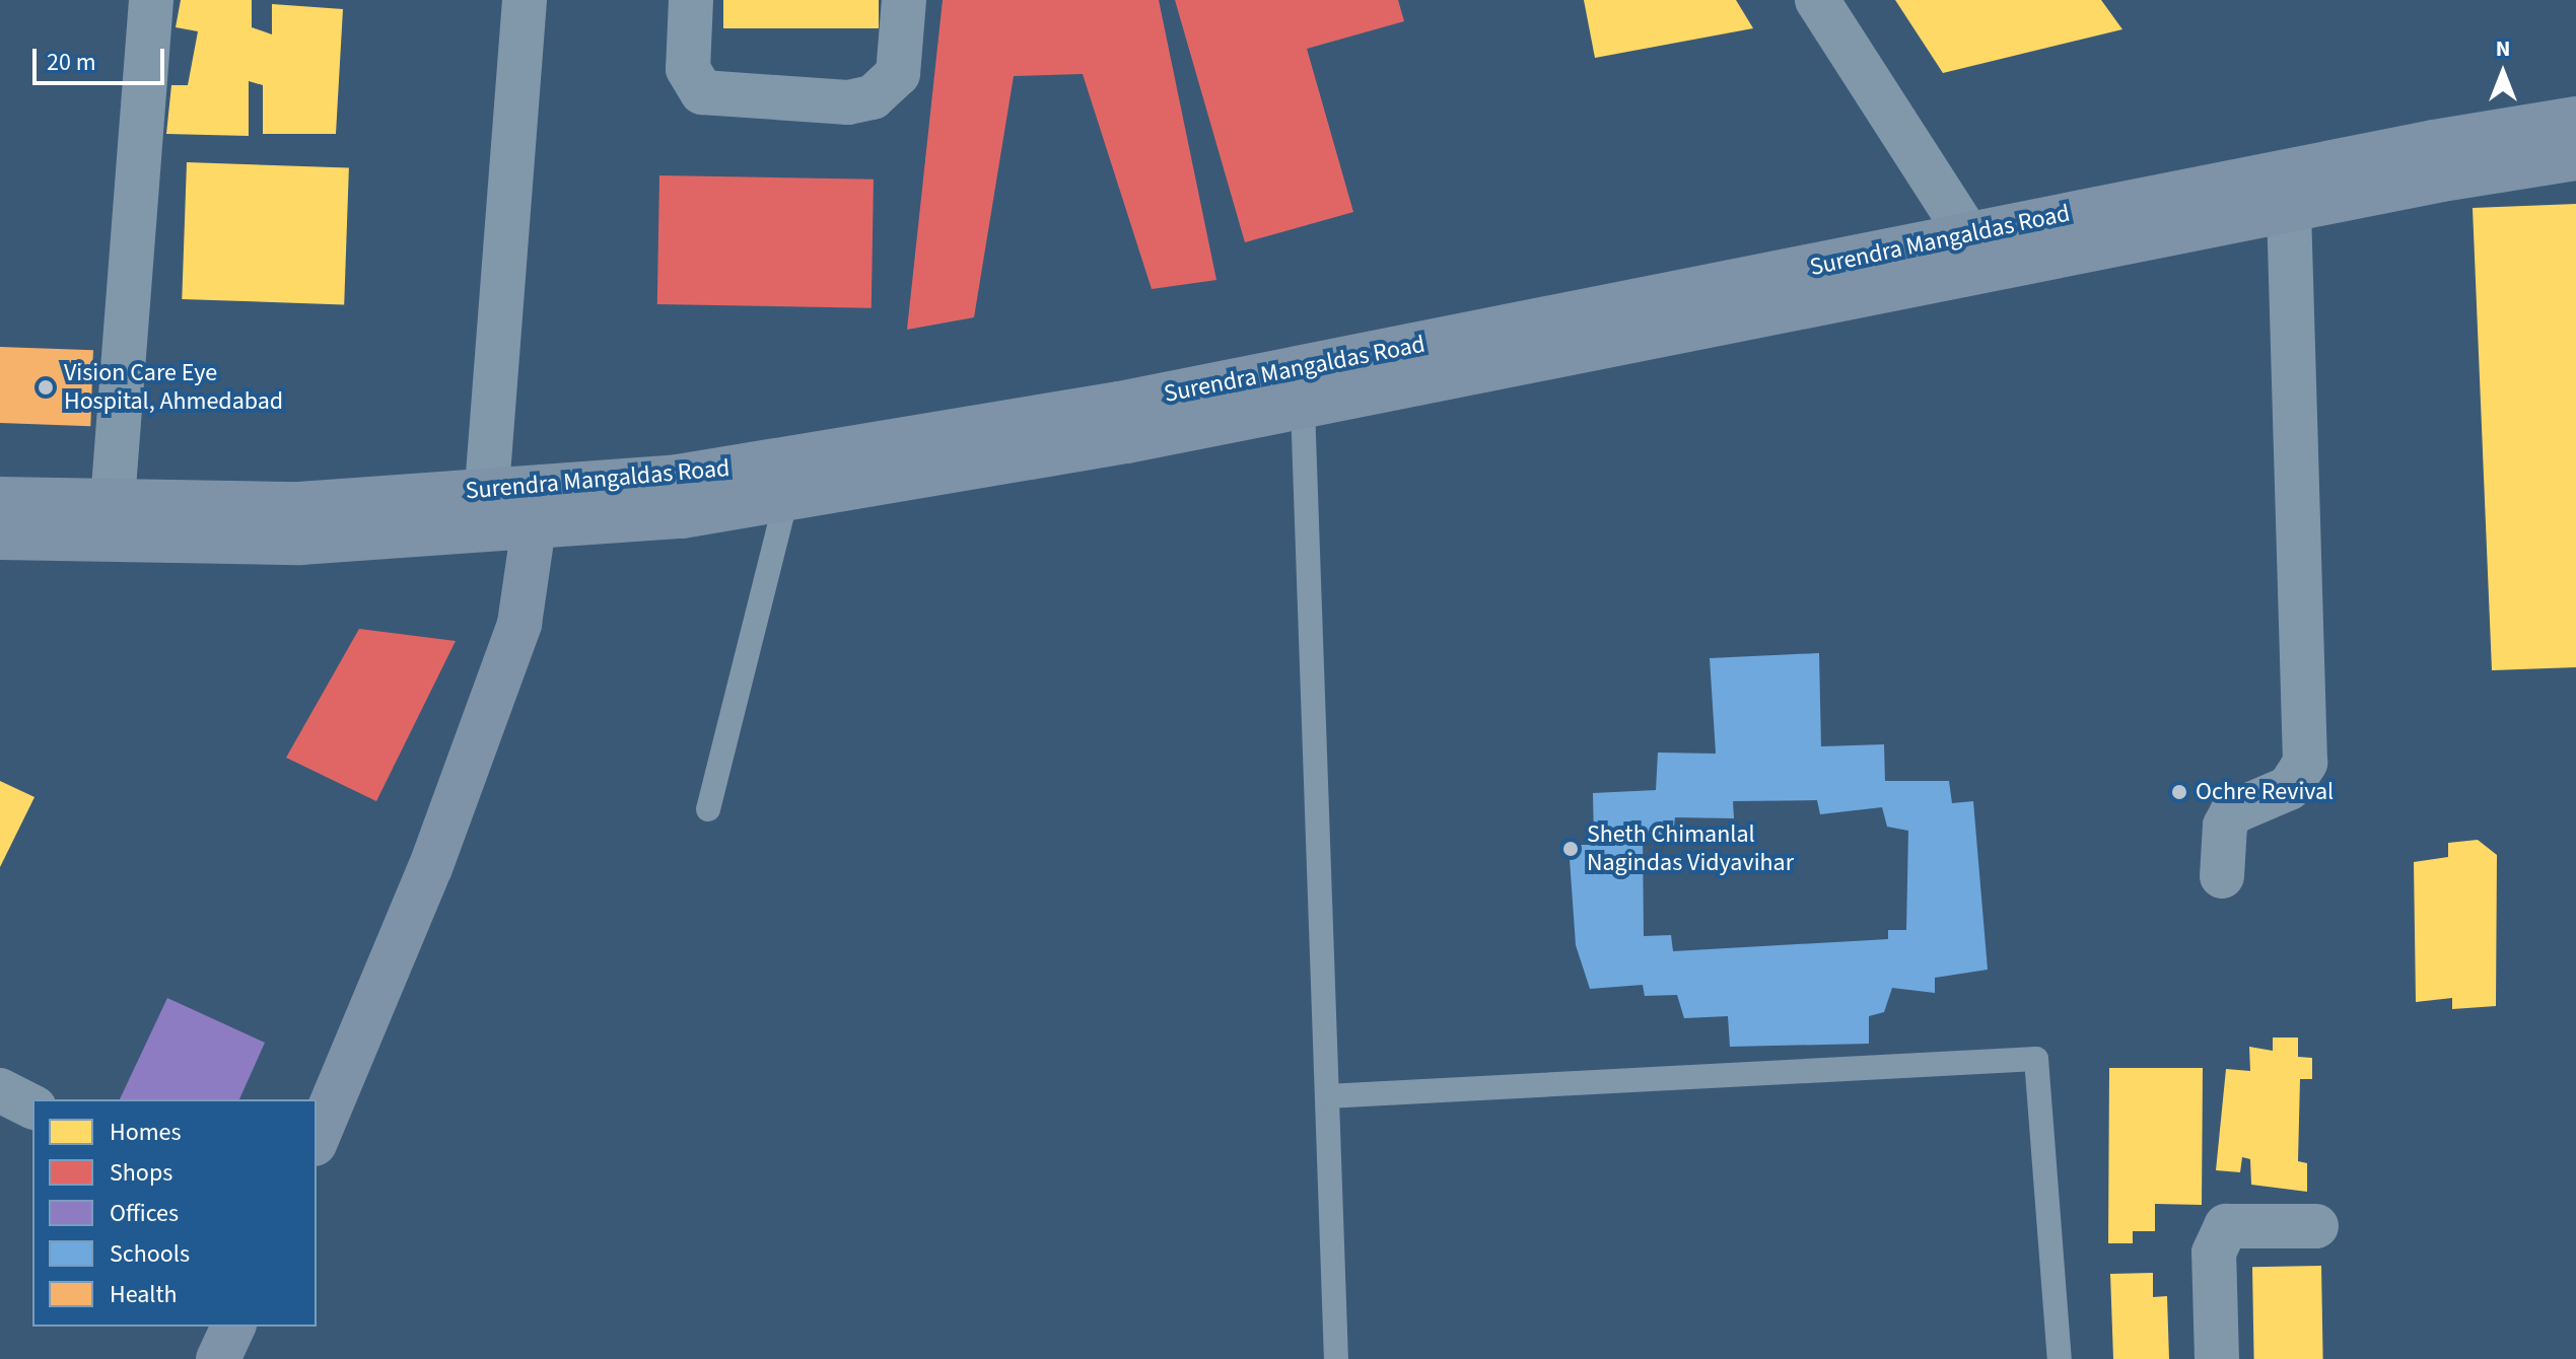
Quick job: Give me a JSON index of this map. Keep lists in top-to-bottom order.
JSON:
{
  "streets": {
    "main road": ["Surendra Mangaldas Road"]
  },
  "places": ["Vision Care Eye Hospital, Ahmedabad", "Ochre Revival", "Sheth Chimanlal Nagindas Vidyavihar"],
  "legend": [
    "Homes",
    "Shops",
    "Offices",
    "Schools",
    "Health"
  ],
  "scale_bar": "20 m",
  "north": "top"
}
